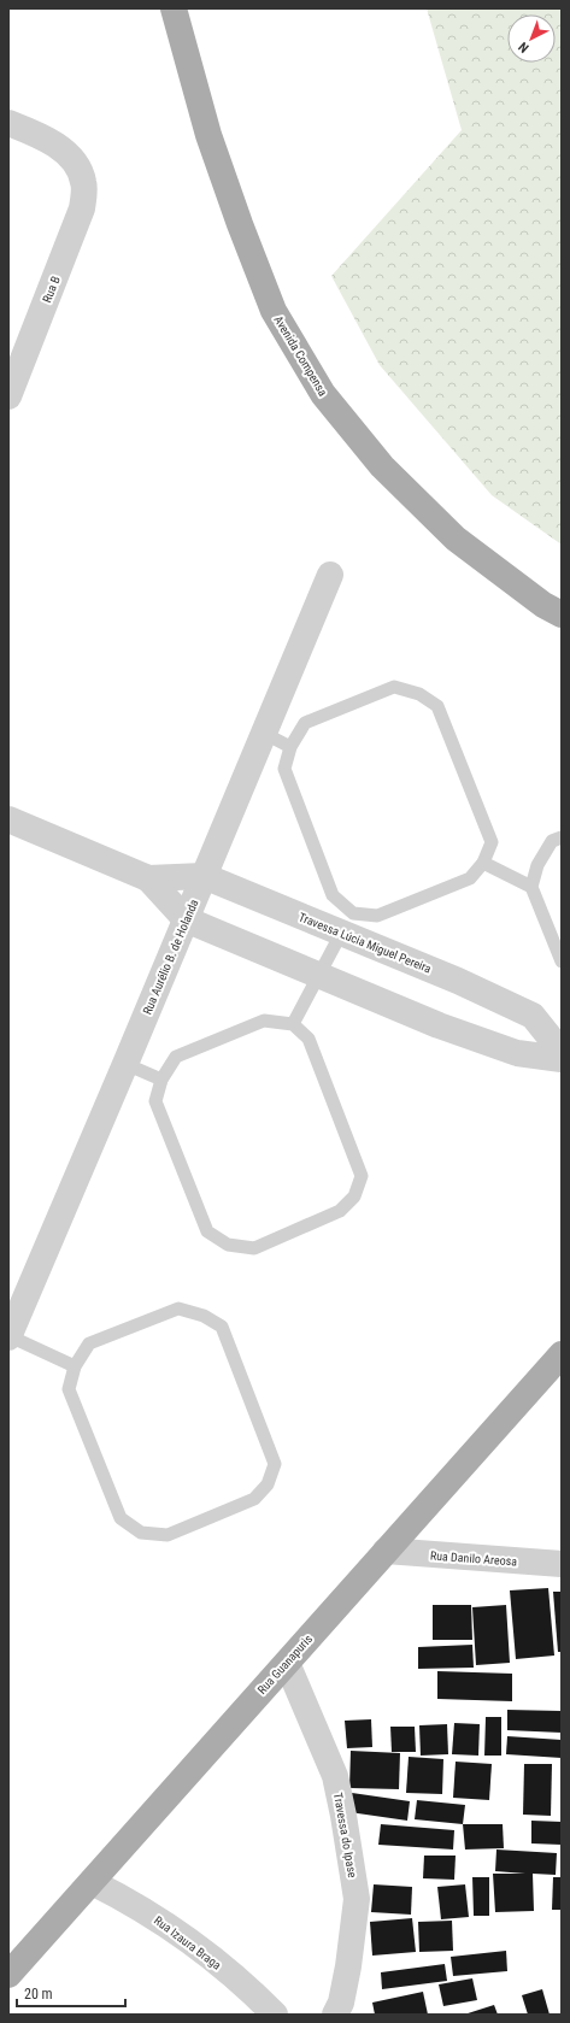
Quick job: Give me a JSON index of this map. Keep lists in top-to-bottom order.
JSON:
{
  "streets": {
    "main road": ["Avenida Compensa", "Rua Guanapuris"],
    "street": [
      "Rua B",
      "Travessa Lúcia Miguel Pereira",
      "Rua Aurélio B. de Holanda",
      "Rua Danilo Areosa",
      "Travessa do Ipase",
      "Rua Izaura Braga"
    ]
  },
  "crossings": [
    ["Travessa Lúcia Miguel Pereira", "Rua Aurélio B. de Holanda"],
    ["Rua Danilo Areosa", "Rua Guanapuris"],
    ["Rua Guanapuris", "Travessa do Ipase"],
    ["Rua Guanapuris", "Rua Izaura Braga"]
  ],
  "scale_bar": "20 m",
  "north": "bottom left"
}
